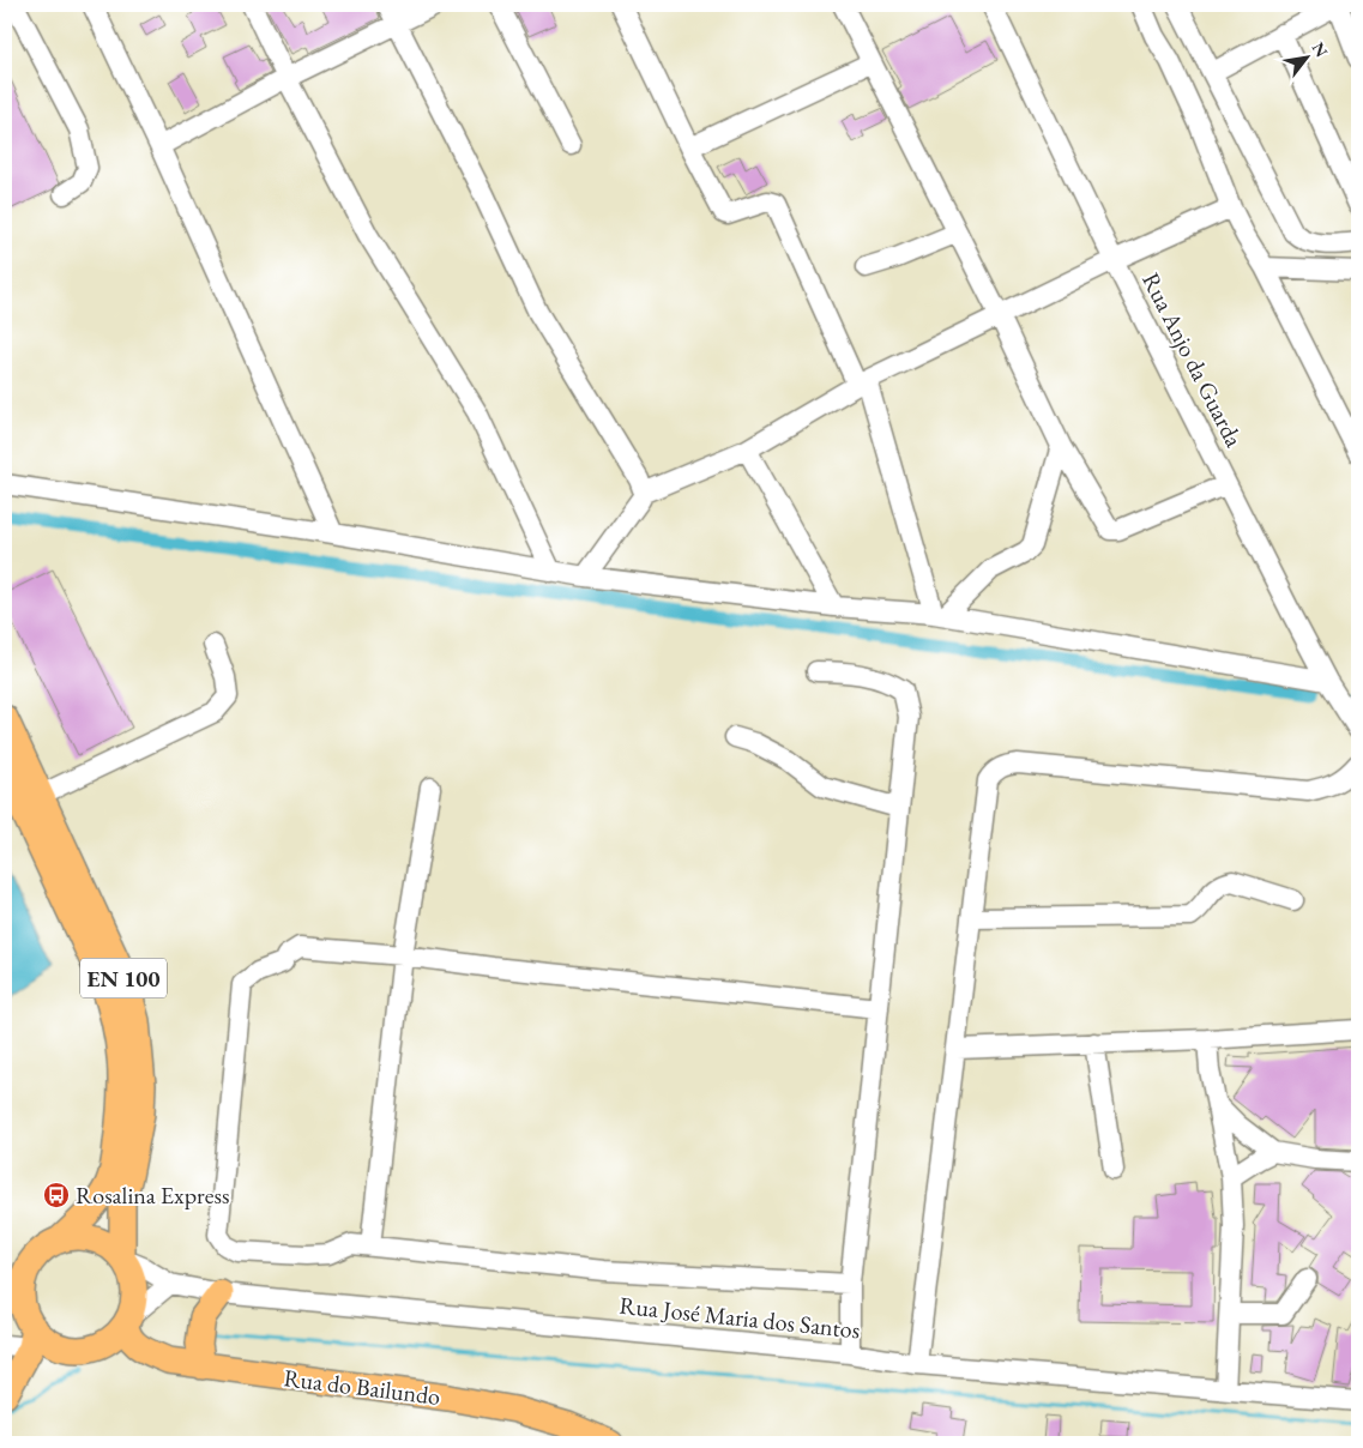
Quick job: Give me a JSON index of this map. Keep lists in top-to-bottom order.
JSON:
{
  "streets": {
    "main road": ["EN 100", "Rua do Bailundo"],
    "street": ["Rua Anjo da Guarda", "Rua José Maria dos Santos"]
  },
  "crossings": [
    ["EN 100", "Rua José Maria dos Santos"],
    ["EN 100", "Rua do Bailundo"],
    ["Rua José Maria dos Santos", "Rua do Bailundo"]
  ],
  "places": {
    "bus stop": ["Rosalina Express"]
  },
  "north": "top right"
}
